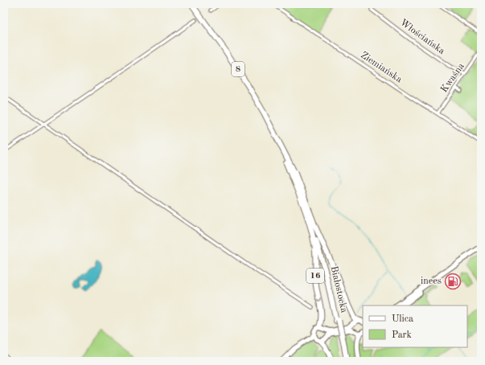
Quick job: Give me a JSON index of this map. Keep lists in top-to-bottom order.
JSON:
{
  "streets": {
    "highway": ["8", "16", "Białostocka"],
    "street": ["Włościańska", "Ziemiańska", "Kwaśna"]
  },
  "crossings": [
    ["Włościańska", "Kwaśna"],
    ["Ziemiańska", "Kwaśna"],
    ["8", "16"],
    ["8", "Białostocka"],
    ["16", "Białostocka"]
  ],
  "places": {
    "fuel station": ["inees"]
  },
  "legend": ["Ulica", "Park"]
}
